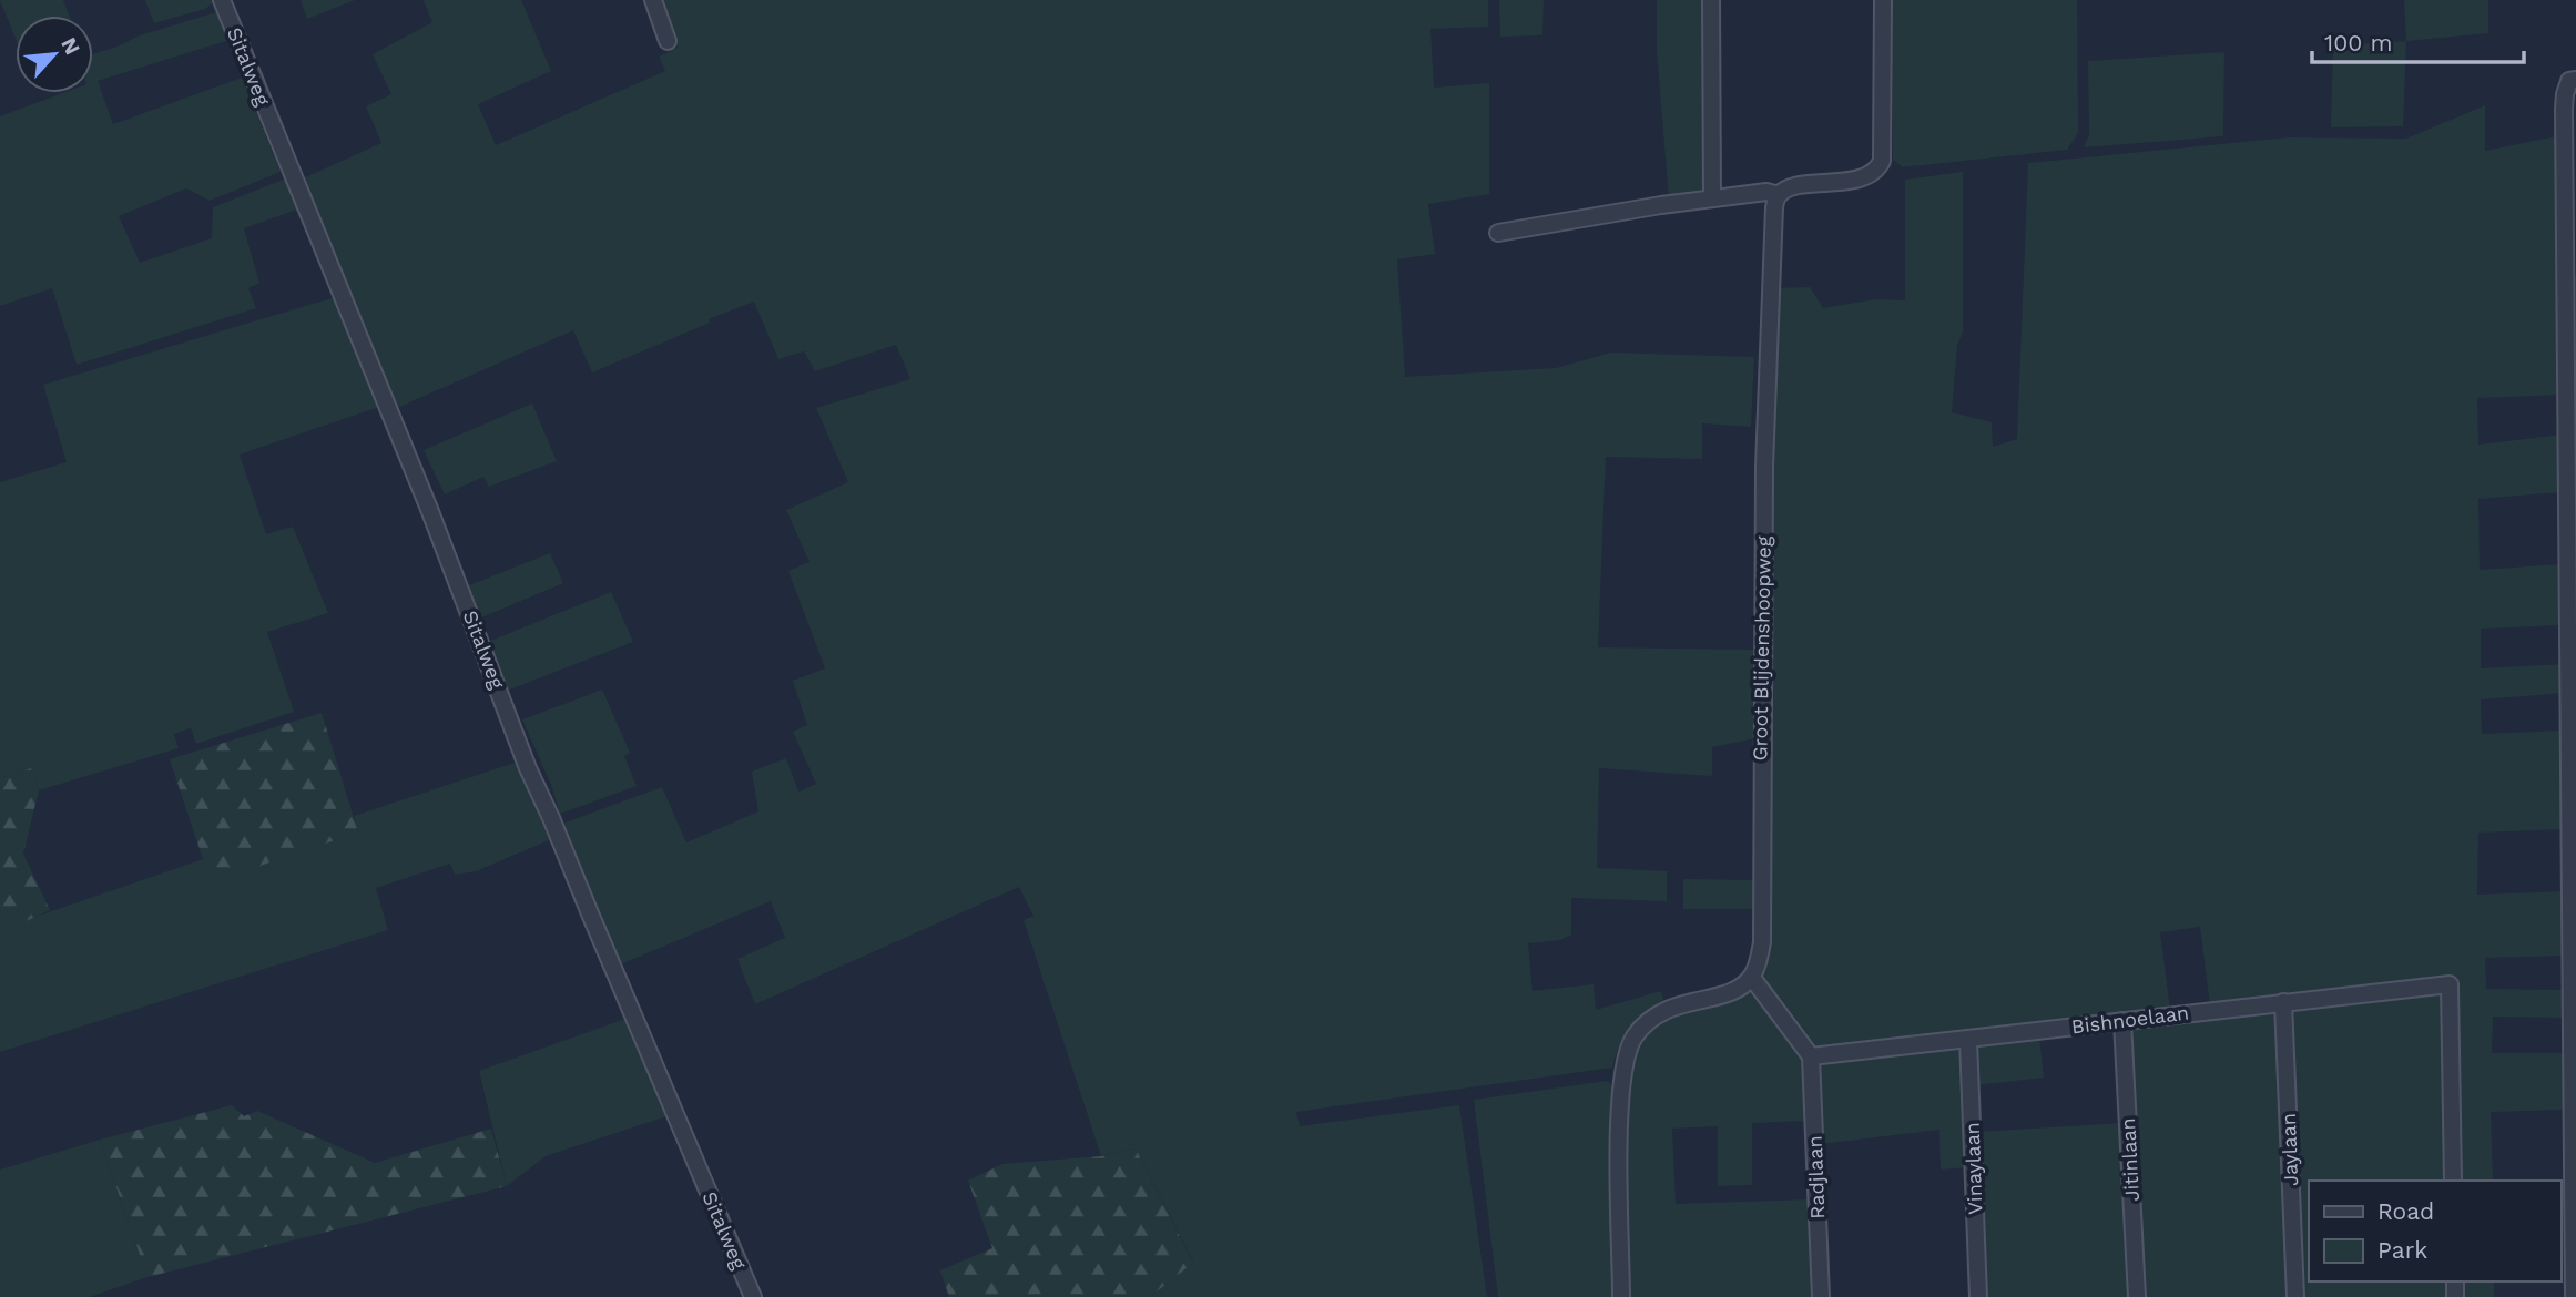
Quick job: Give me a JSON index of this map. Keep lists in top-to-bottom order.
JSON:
{
  "streets": {
    "street": [
      "Sitalweg",
      "Groot Blijdenshoopweg",
      "Bishnoelaan",
      "Jaylaan",
      "Jitinlaan",
      "Vinaylaan",
      "Radjlaan"
    ]
  },
  "crossings": [
    ["Bishnoelaan", "Jaylaan"],
    ["Bishnoelaan", "Jitinlaan"],
    ["Bishnoelaan", "Vinaylaan"],
    ["Bishnoelaan", "Radjlaan"]
  ],
  "legend": ["Road", "Park"],
  "scale_bar": "100 m",
  "north": "top right"
}
